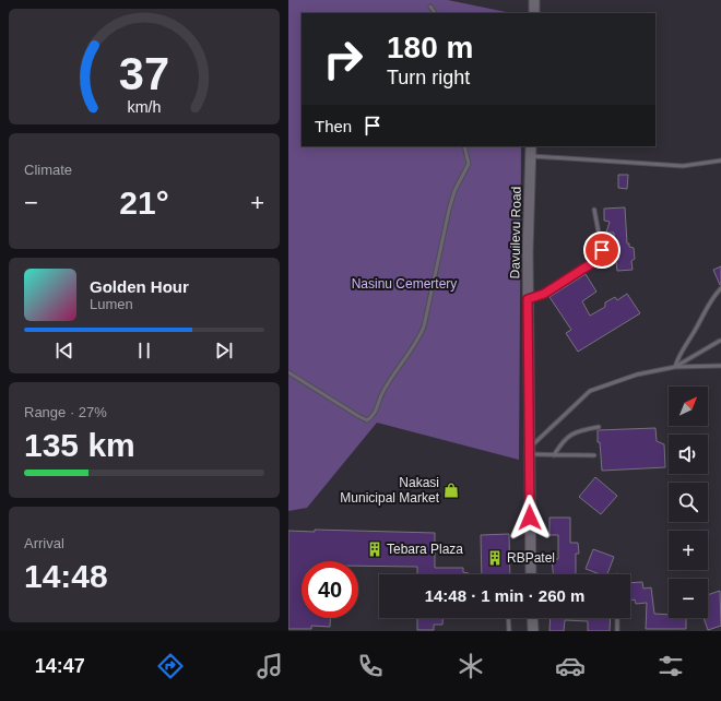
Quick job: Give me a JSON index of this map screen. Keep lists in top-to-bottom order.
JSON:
{
  "streets": {
    "street": ["Davuilevu Road"]
  },
  "parks": ["Nasinu Cemertery"],
  "places": {
    "shop": ["Nakasi Municipal Market"],
    "building": ["Tebara Plaza", "RBPatel"]
  },
  "north": "top right",
  "page": {
    "turn": ["180 m", "Turn right"],
    "then": "Then",
    "tile": [
      "Climate",
      ["Range · 27%", "135 km"],
      ["Arrival", "14:48"]
    ],
    "heat": ["−", "21°", "+"],
    "song": ["Golden Hour", "Lumen"],
    "map_buttons": ["+", "−"],
    "limit": "40",
    "trip": "14:48 · 1 min · 260 m",
    "tabs": "14:47",
    "gauge": ["37", "km/h"]
  }
}
